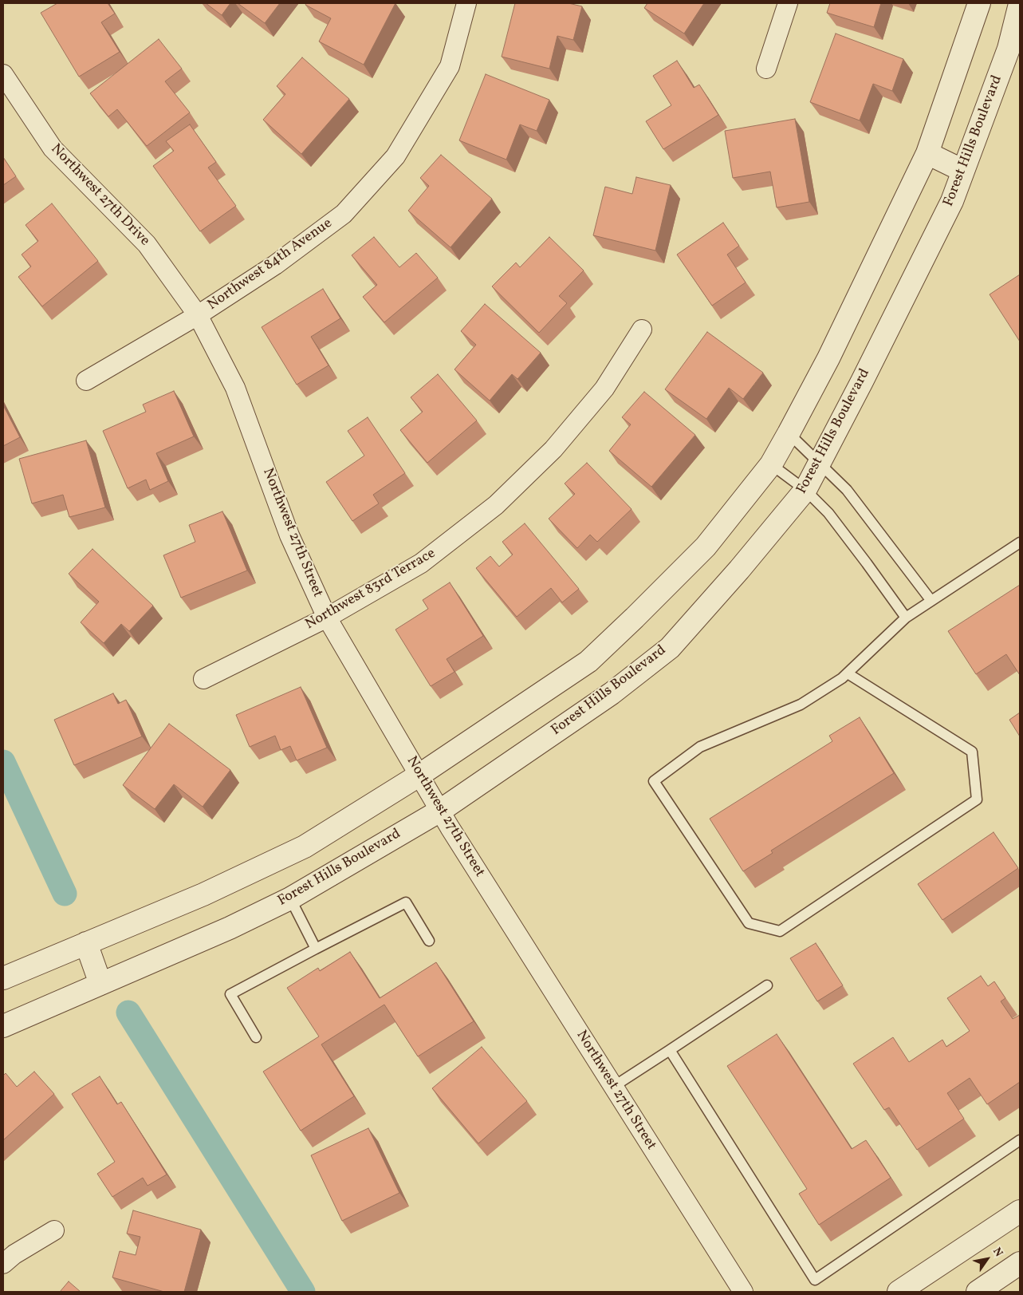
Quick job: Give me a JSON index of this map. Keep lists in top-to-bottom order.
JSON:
{
  "streets": {
    "street": [
      "Forest Hills Boulevard",
      "Northwest 27th Drive",
      "Northwest 84th Avenue",
      "Northwest 27th Street",
      "Northwest 83rd Terrace"
    ]
  },
  "crossings": [
    ["Forest Hills Boulevard", "Northwest 27th Street"],
    ["Northwest 27th Drive", "Northwest 84th Avenue"],
    ["Northwest 27th Drive", "Northwest 27th Street"],
    ["Northwest 84th Avenue", "Northwest 27th Street"],
    ["Northwest 27th Street", "Northwest 83rd Terrace"]
  ],
  "north": "top right"
}
